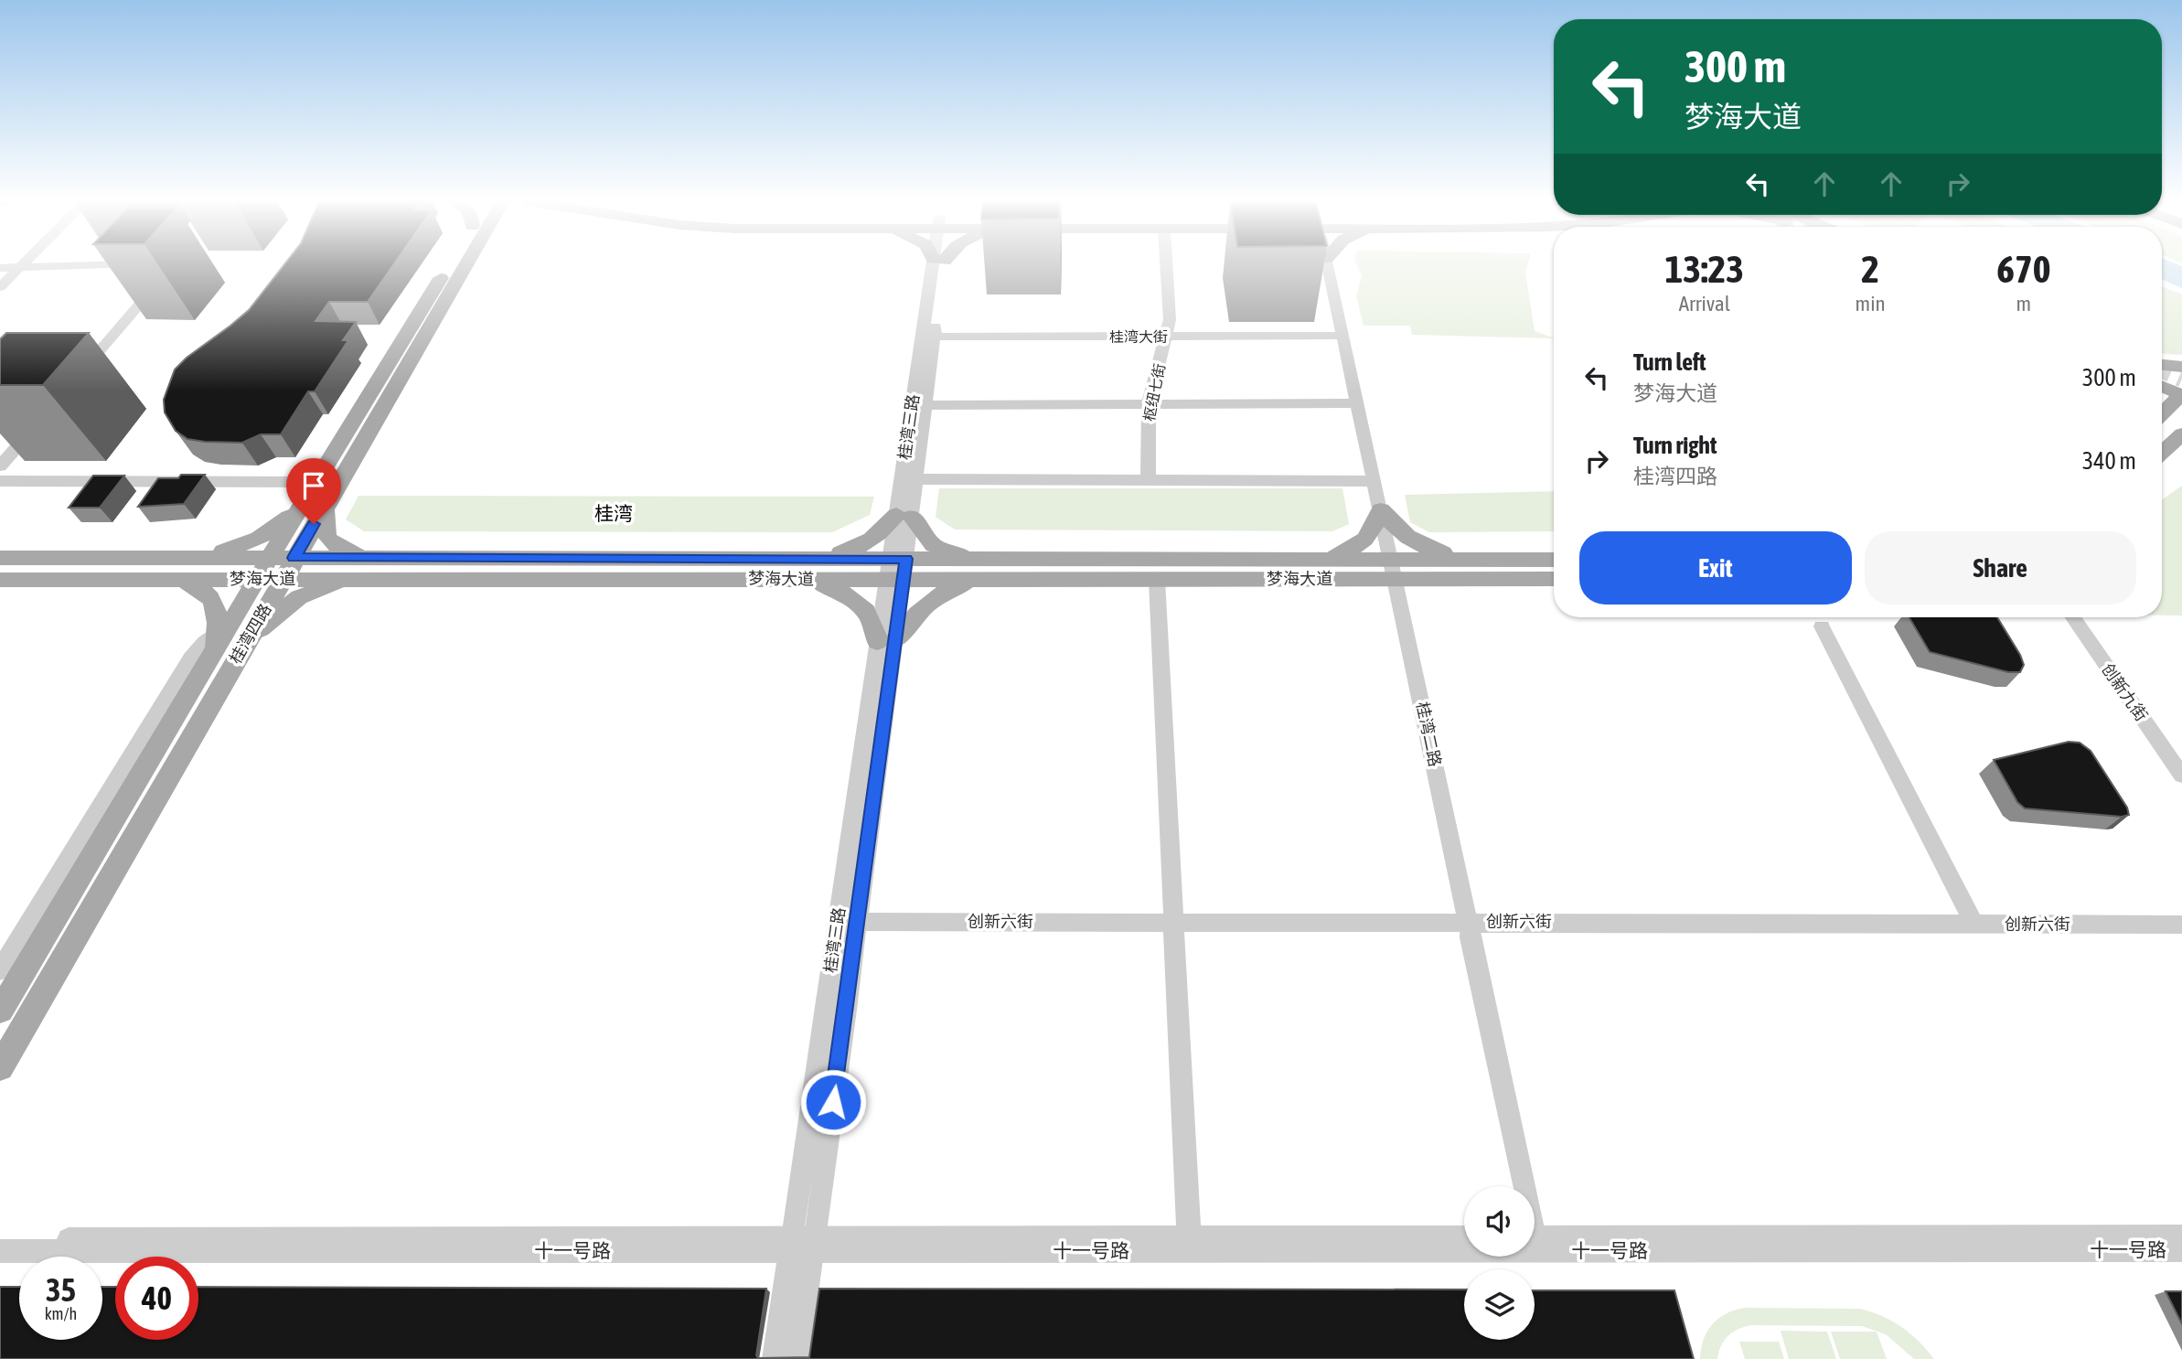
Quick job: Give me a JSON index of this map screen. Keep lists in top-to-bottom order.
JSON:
{
  "streets": {
    "main road": ["梦海大道", "桂湾四路"],
    "street": [
      "桂湾大街",
      "枢纽七街",
      "桂湾三路",
      "创新九街",
      "桂湾二路",
      "创新六街",
      "十一号路"
    ]
  },
  "crossings": [
    ["桂湾大街", "枢纽七街"],
    ["桂湾大街", "桂湾三路"],
    ["桂湾大街", "桂湾二路"],
    ["桂湾三路", "梦海大道"],
    ["桂湾三路", "创新六街"],
    ["桂湾三路", "十一号路"],
    ["梦海大道", "桂湾四路"],
    ["梦海大道", "桂湾二路"],
    ["桂湾二路", "创新六街"]
  ],
  "districts": ["桂湾"],
  "page": {
    "turn": ["300 m", "梦海大道"],
    "eta": [
      "13:23",
      "Arrival",
      "2",
      "min",
      "670",
      "m"
    ],
    "list": [
      {
        "name": "Turn left",
        "note": "梦海大道",
        "value": "300 m"
      },
      {
        "name": "Turn right",
        "note": "桂湾四路",
        "value": "340 m"
      }
    ],
    "buttons": ["Exit", "Share"],
    "speed": "35 km/h",
    "limit": "40"
  }
}
